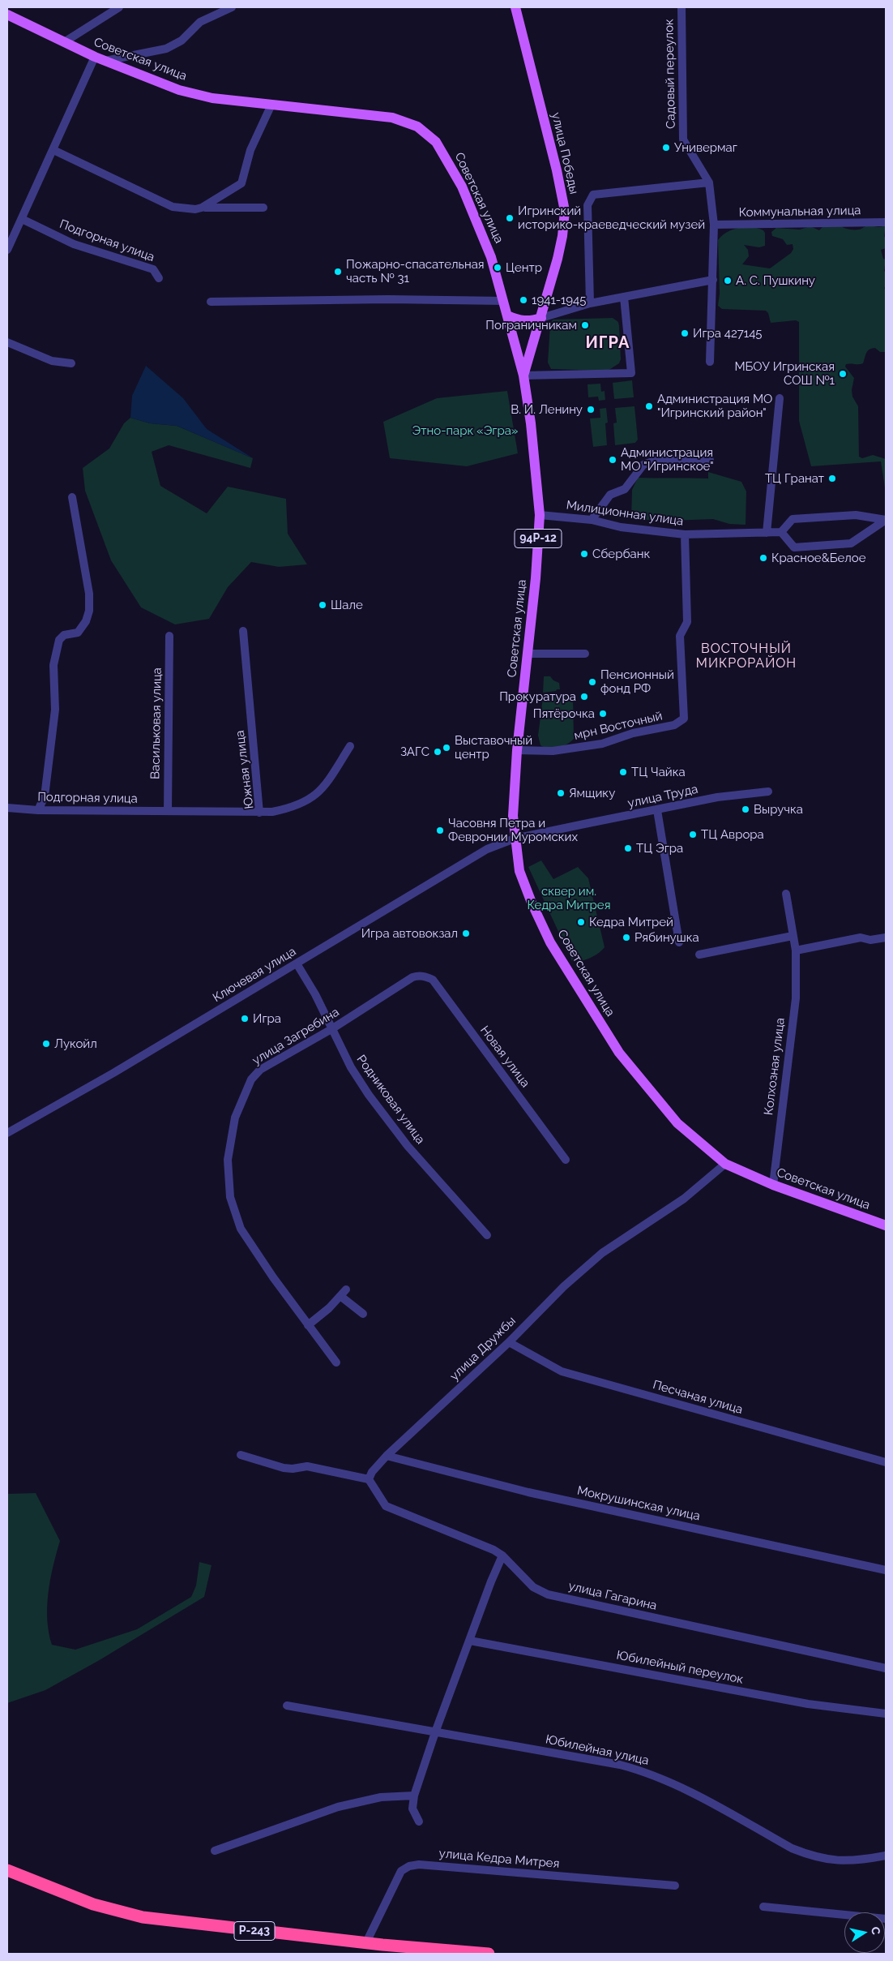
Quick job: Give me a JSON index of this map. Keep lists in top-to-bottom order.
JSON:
{
  "streets": {
    "highway": ["Р-243"],
    "main road": ["Советская улица", "улица Победы", "94Р-12"],
    "street": [
      "Садовый переулок",
      "Коммунальная улица",
      "Подгорная улица",
      "Милиционная улица",
      "Васильковая улица",
      "мрн Восточный",
      "Южная улица",
      "улица Труда",
      "Ключевая улица",
      "улица Загребина",
      "Новая улица",
      "Колхозная улица",
      "Родниковая улица",
      "улица Дружбы",
      "Песчаная улица",
      "Мокрушинская улица",
      "улица Гагарина",
      "Юбилейный переулок",
      "Юбилейная улица",
      "улица Кедра Митрея"
    ]
  },
  "crossings": [
    ["Советская улица", "улица Победы"],
    ["Советская улица", "Милиционная улица"],
    ["Советская улица", "мрн Восточный"],
    ["Советская улица", "улица Труда"],
    ["Советская улица", "Ключевая улица"],
    ["Советская улица", "Колхозная улица"],
    ["Советская улица", "улица Дружбы"],
    ["Подгорная улица", "Васильковая улица"],
    ["Подгорная улица", "Южная улица"],
    ["Милиционная улица", "мрн Восточный"],
    ["улица Труда", "Ключевая улица"],
    ["Ключевая улица", "Родниковая улица"],
    ["улица Загребина", "Новая улица"],
    ["улица Загребина", "Родниковая улица"],
    ["улица Дружбы", "Песчаная улица"],
    ["улица Дружбы", "Мокрушинская улица"],
    ["улица Дружбы", "улица Гагарина"],
    ["улица Кедра Митрея", "Р-243"]
  ],
  "districts": ["ИГРА", "ВОСТОЧНЫЙ МИКРОРАЙОН"],
  "parks": ["Этно-парк «Эгра»", "сквер им. Кедра Митрея"],
  "places": [
    "Универмаг",
    "Игринский историко-краеведческий музей",
    "Центр",
    "Пожарно-спасательная часть № 31",
    "А. С. Пушкину",
    "1941-1945",
    "Пограничникам",
    "Игра 427145",
    "МБОУ Игринская СОШ №1",
    "Администрация МО \"Игринский район\"",
    "В. И. Ленину",
    "Администрация МО \"Игринское\"",
    "ТЦ Гранат",
    "Сбербанк",
    "Красное&Белое",
    "Шале",
    "Пенсионный фонд РФ",
    "Прокуратура",
    "Пятёрочка",
    "Выставочный центр",
    "ЗАГС",
    "ТЦ Чайка",
    "Ямщику",
    "Выручка",
    "Часовня Петра и Февронии Муромских",
    "ТЦ Аврора",
    "ТЦ Эгра",
    "Кедра Митрей",
    "Игра автовокзал",
    "Рябинушка",
    "Игра",
    "Лукойл"
  ],
  "north": "right"
}
